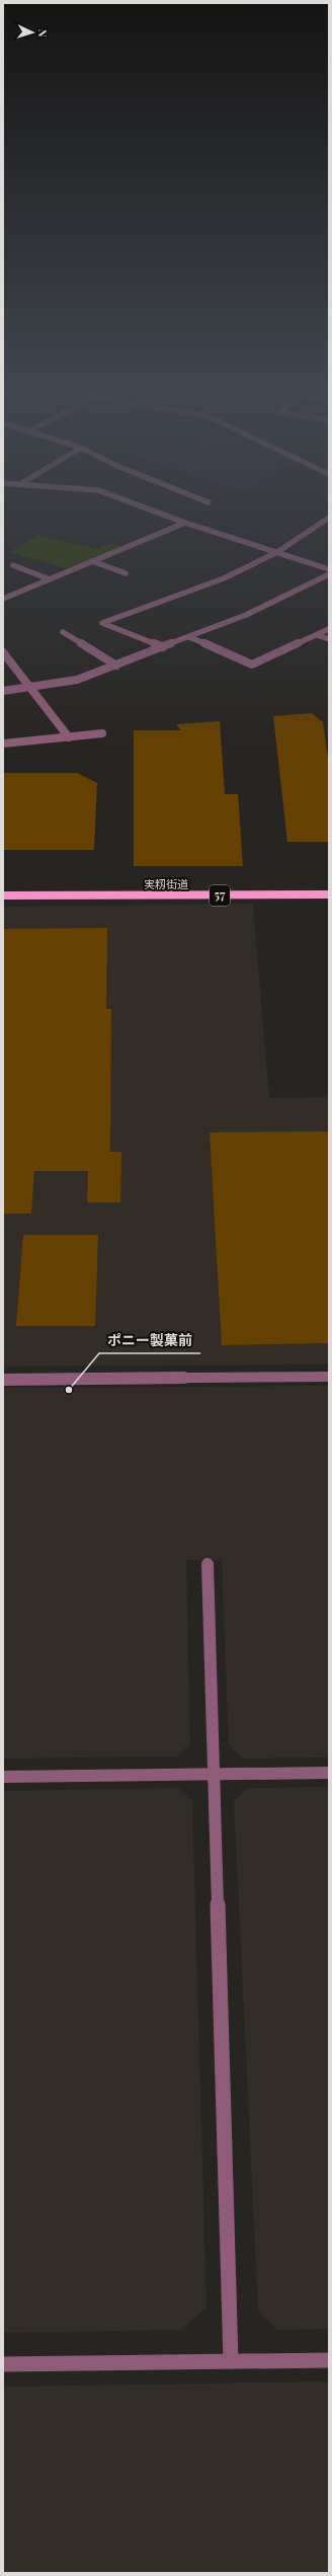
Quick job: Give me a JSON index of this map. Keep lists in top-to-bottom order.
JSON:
{
  "streets": {
    "main road": ["実籾街道", "57"]
  },
  "places": ["ポニー製菓前"],
  "north": "right"
}
